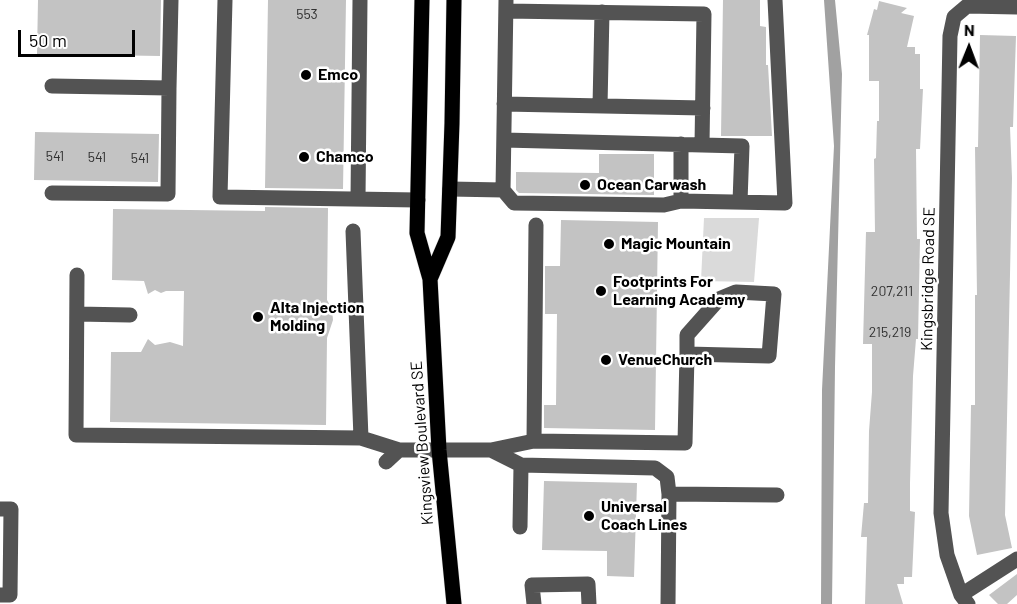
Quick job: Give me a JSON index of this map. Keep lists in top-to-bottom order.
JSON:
{
  "streets": {
    "main road": ["Kingsview Boulevard SE"],
    "street": ["Kingsbridge Road SE"]
  },
  "places": [
    "Emco",
    "Chamco",
    "Ocean Carwash",
    "Magic Mountain",
    "Footprints For Learning Academy",
    "Alta Injection Molding",
    "VenueChurch",
    "Universal Coach Lines"
  ],
  "house_numbers": [
    "553",
    "541",
    "541",
    "541",
    "207,211",
    "215,219"
  ],
  "scale_bar": "50 m",
  "north": "top"
}
